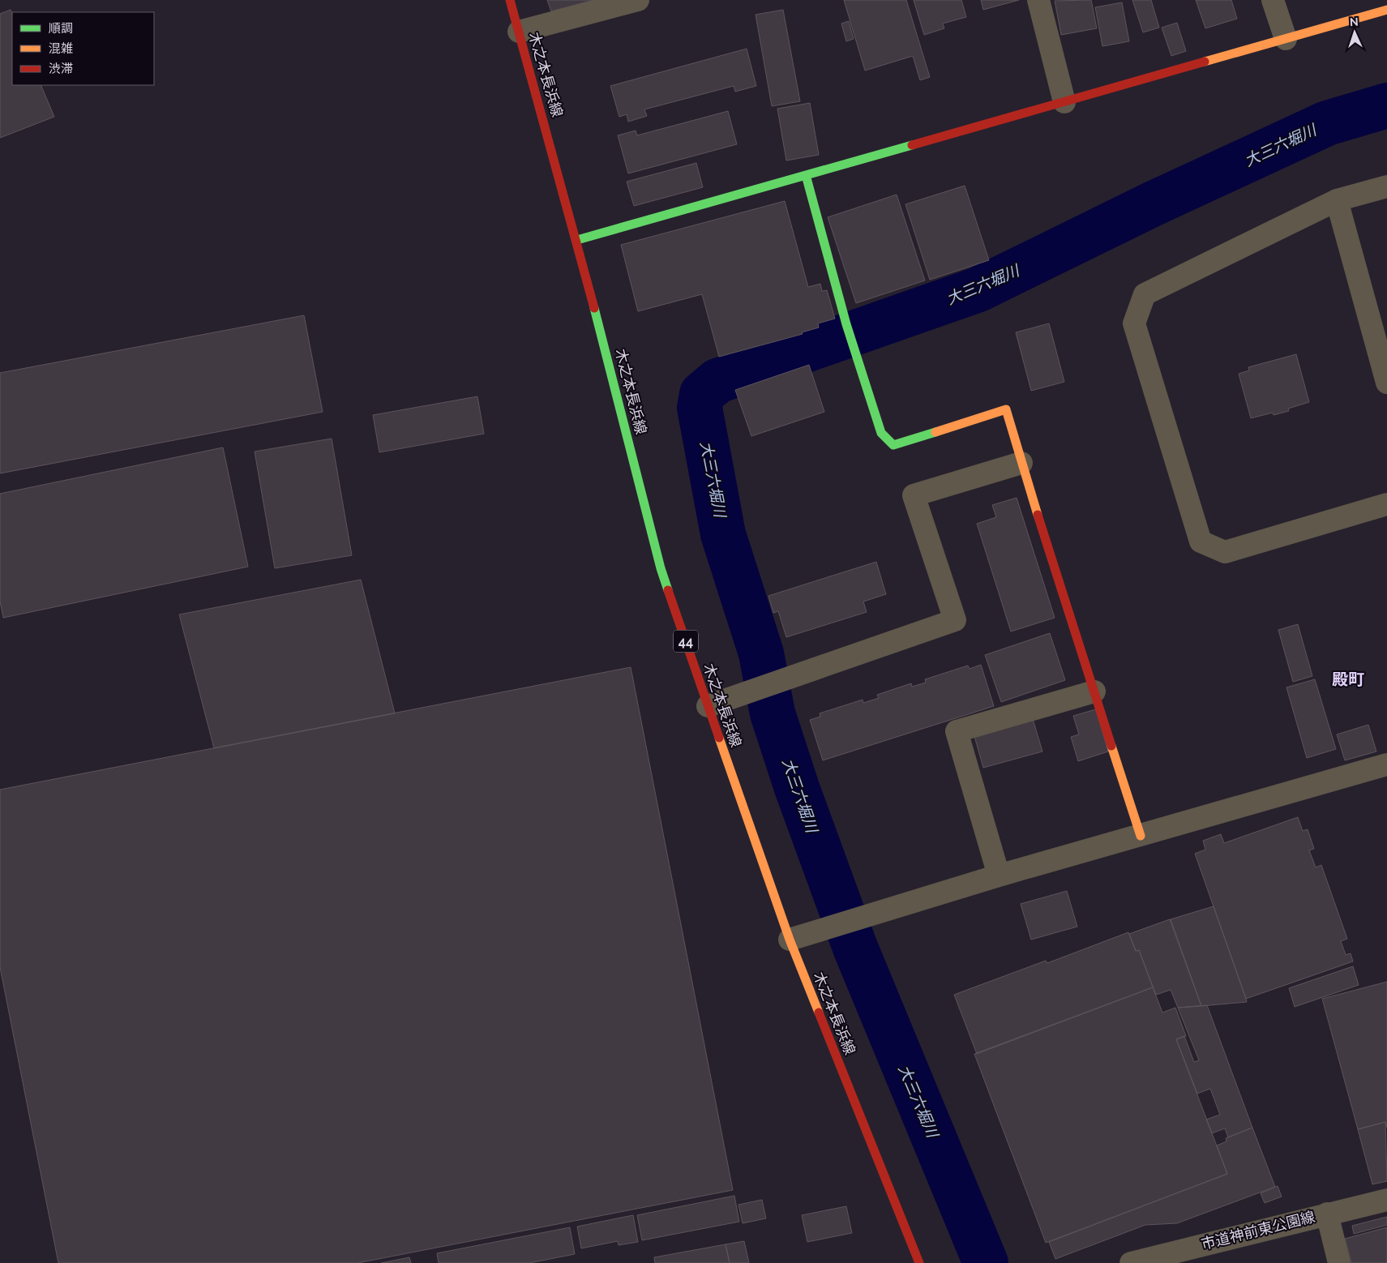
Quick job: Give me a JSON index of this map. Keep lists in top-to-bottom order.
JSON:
{
  "streets": {
    "street": ["木之本長浜線", "44", "市道神前東公園線"]
  },
  "districts": ["殿町"],
  "water": ["大三六堀川"],
  "legend": ["順調", "混雑", "渋滞"],
  "north": "top"
}
